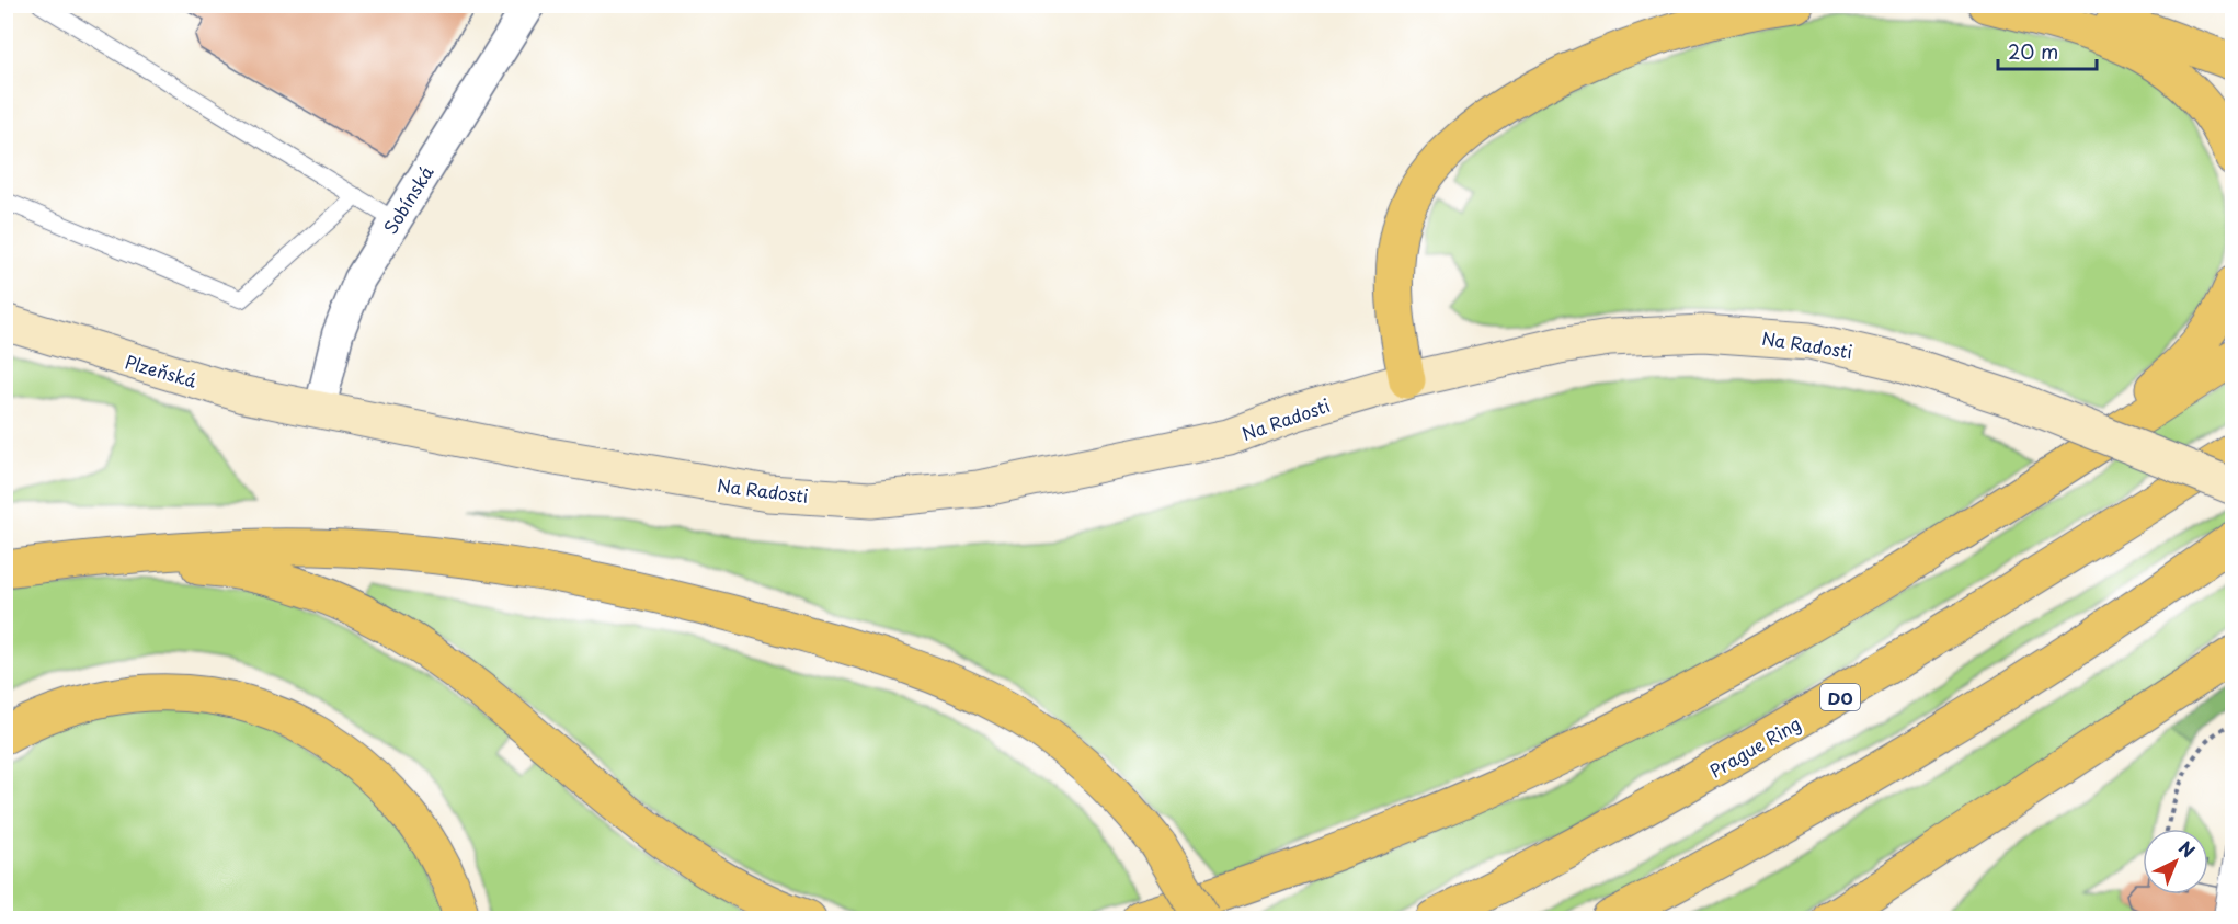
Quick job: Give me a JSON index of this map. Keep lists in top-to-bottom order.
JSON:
{
  "streets": {
    "highway": ["D0", "Prague Ring"],
    "main road": ["Na Radosti", "Plzeňská"],
    "street": ["Sobínská"]
  },
  "crossings": [
    ["Sobínská", "Na Radosti"],
    ["Sobínská", "Plzeňská"],
    ["Na Radosti", "Plzeňská"]
  ],
  "scale_bar": "20 m",
  "north": "top right"
}
